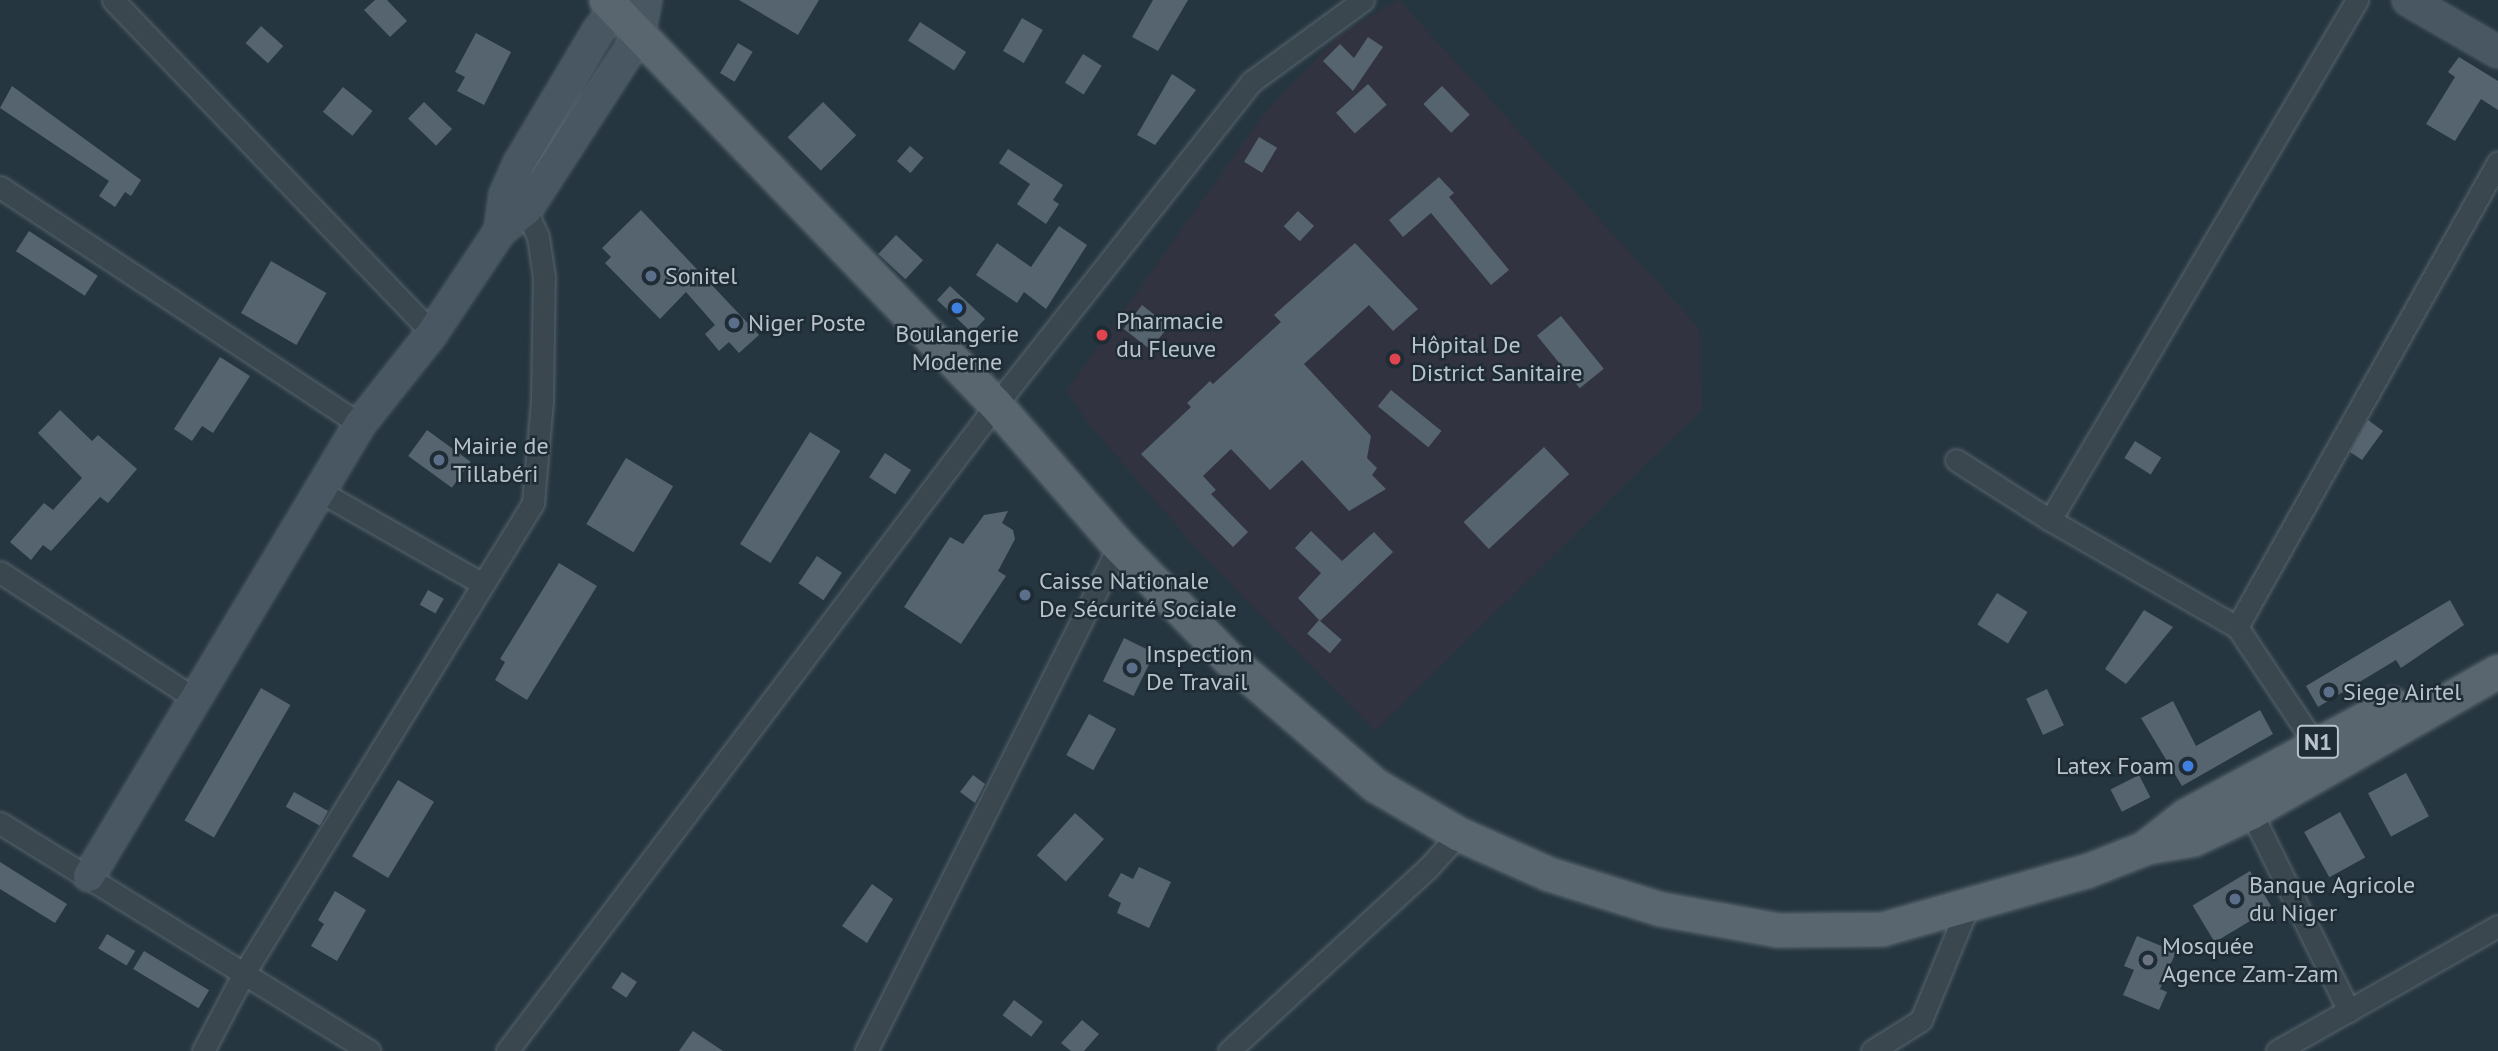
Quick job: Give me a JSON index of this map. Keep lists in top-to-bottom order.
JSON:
{
  "streets": {
    "main road": ["N1"]
  },
  "places": [
    "Sonitel",
    "Boulangerie Moderne",
    "Niger Poste",
    "Pharmacie du Fleuve",
    "Hôpital De District Sanitaire",
    "Mairie de Tillabéri",
    "Caisse Nationale De Sécurité Sociale",
    "Inspection De Travail",
    "Siege Airtel",
    "Latex Foam",
    "Banque Agricole du Niger",
    "Mosquée Agence Zam-Zam"
  ]
}
